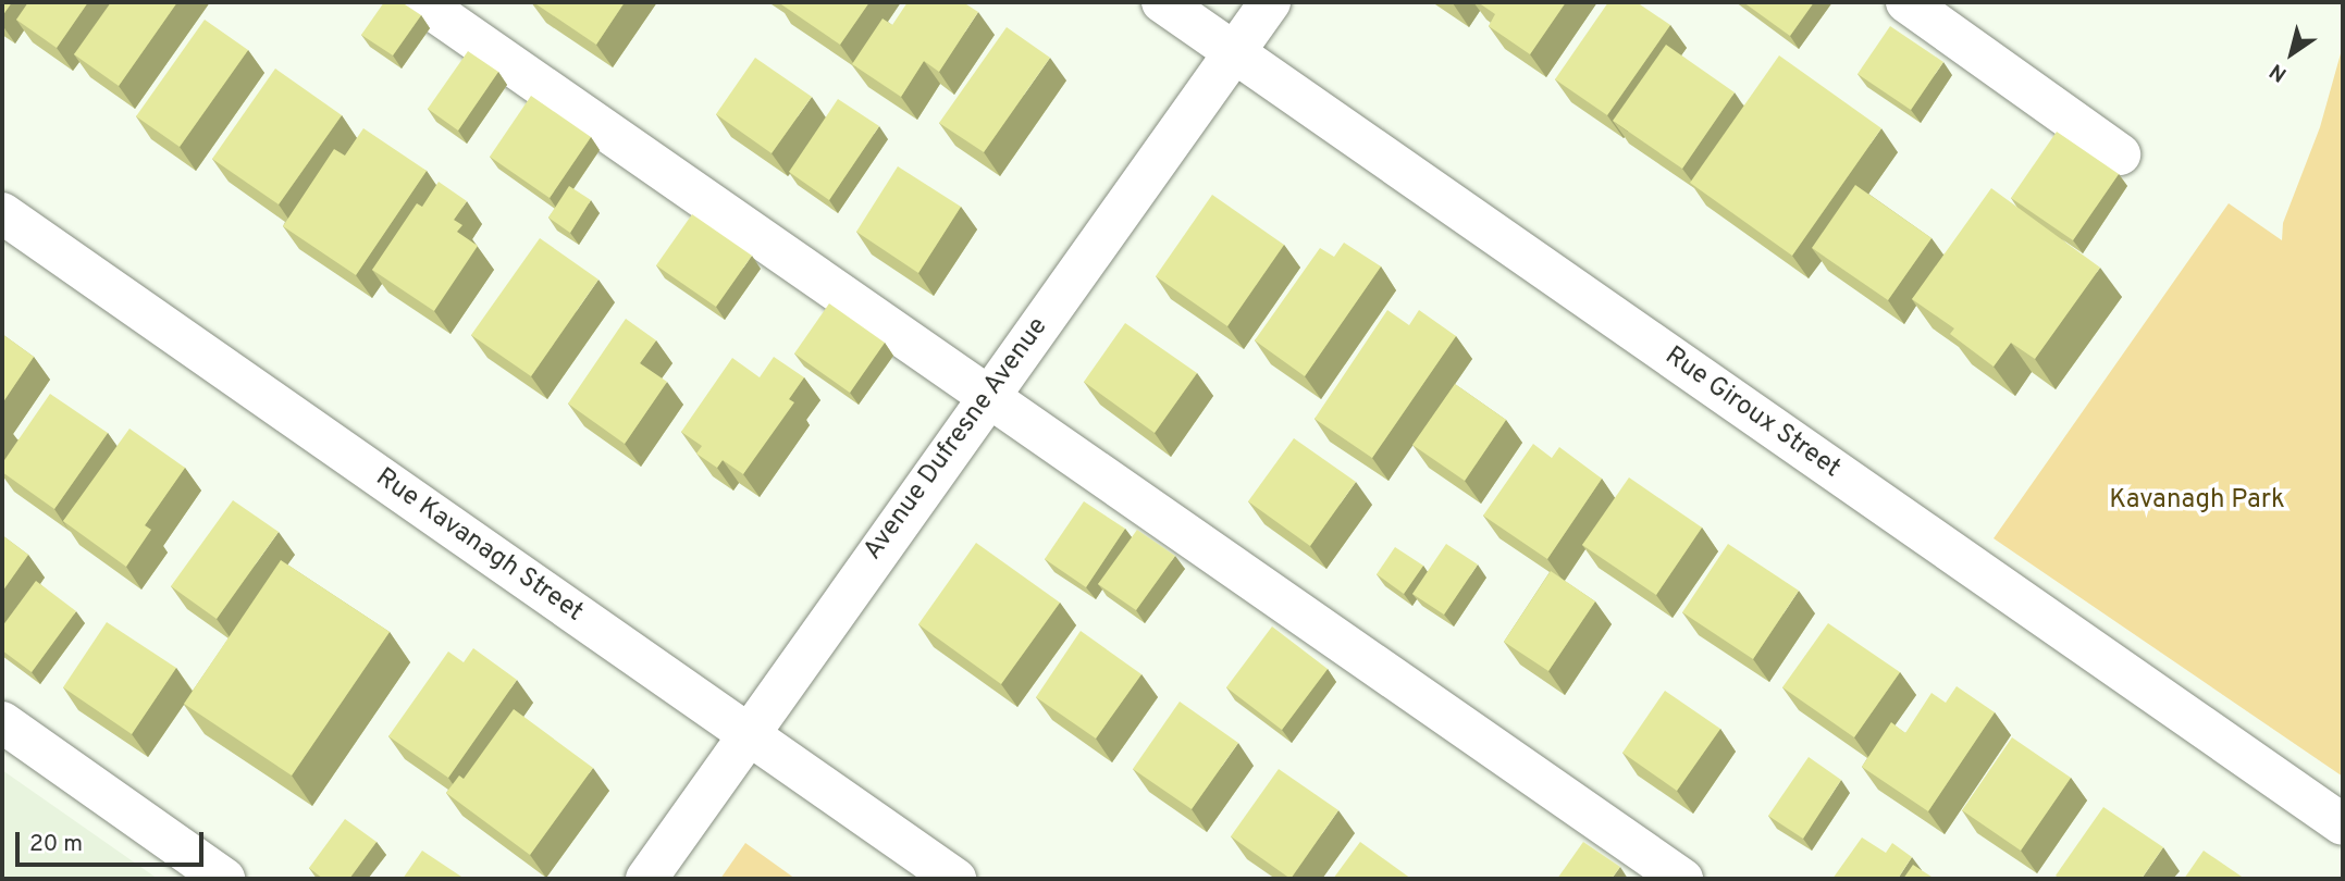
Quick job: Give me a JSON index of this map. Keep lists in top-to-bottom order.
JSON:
{
  "streets": {
    "street": ["Rue Giroux Street", "Avenue Dufresne Avenue", "Rue Kavanagh Street"]
  },
  "crossings": [
    ["Rue Giroux Street", "Avenue Dufresne Avenue"],
    ["Avenue Dufresne Avenue", "Rue Kavanagh Street"]
  ],
  "parks": ["Kavanagh Park"],
  "scale_bar": "20 m",
  "north": "bottom left"
}
